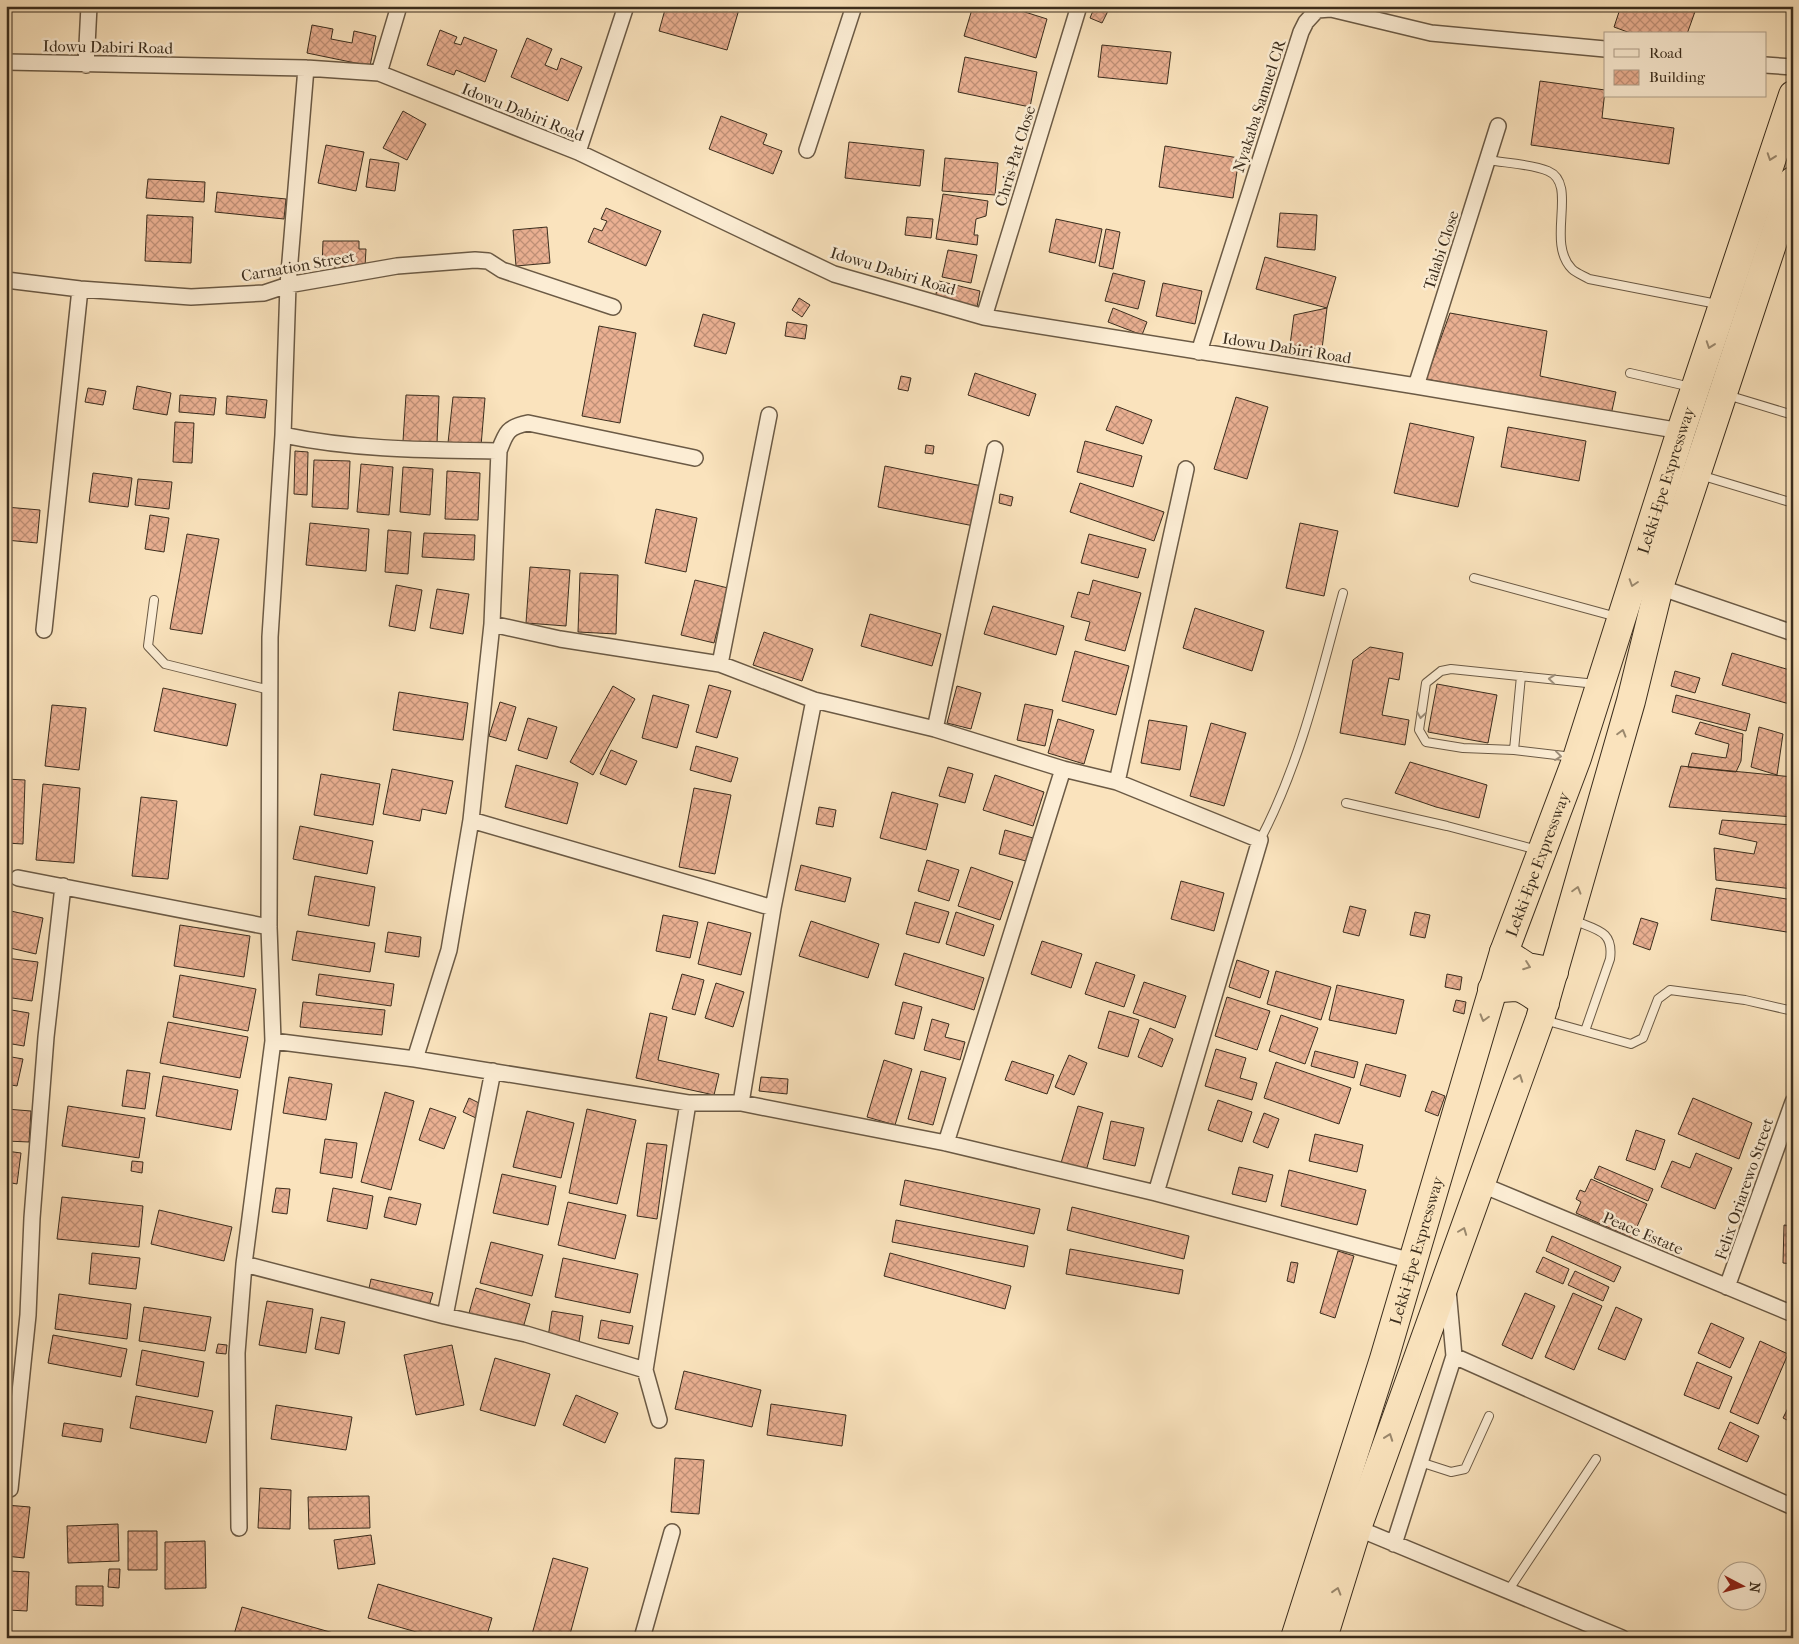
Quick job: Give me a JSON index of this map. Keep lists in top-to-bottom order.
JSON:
{
  "streets": {
    "highway": ["Lekki-Epe Expressway"],
    "street": [
      "Idowu Dabiri Road",
      "Nyakaba Samuel CR",
      "Chris-Pat Close",
      "Talabi Close",
      "Carnation Street",
      "Felix Oriarewo Street",
      "Peace Estate"
    ]
  },
  "crossings": [
    ["Idowu Dabiri Road", "Nyakaba Samuel CR"],
    ["Idowu Dabiri Road", "Chris-Pat Close"],
    ["Idowu Dabiri Road", "Talabi Close"],
    ["Idowu Dabiri Road", "Lekki-Epe Expressway"],
    ["Lekki-Epe Expressway", "Peace Estate"],
    ["Felix Oriarewo Street", "Peace Estate"]
  ],
  "legend": ["Road", "Building"],
  "north": "right"
}
